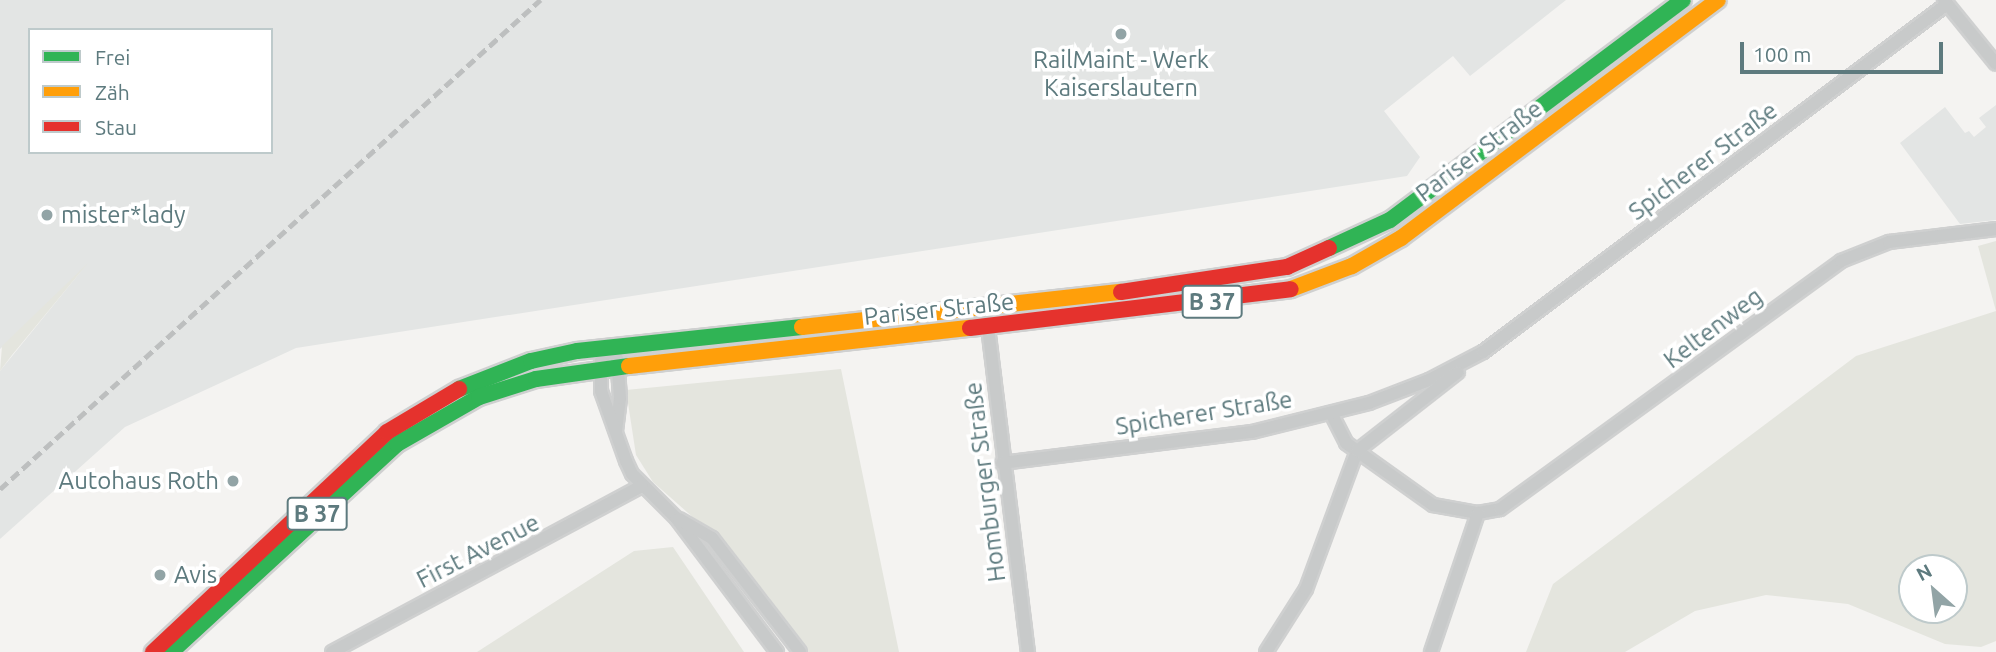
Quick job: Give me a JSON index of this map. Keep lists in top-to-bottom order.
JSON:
{
  "streets": {
    "main road": ["Pariser Straße", "B 37"],
    "street": [
      "Spicherer Straße",
      "Keltenweg",
      "Homburger Straße",
      "First Avenue"
    ]
  },
  "crossings": [
    ["Pariser Straße", "Homburger Straße"],
    ["Spicherer Straße", "Keltenweg"],
    ["Spicherer Straße", "Homburger Straße"]
  ],
  "places": [
    "RailMaint - Werk Kaiserslautern",
    "mister*lady",
    "Autohaus Roth",
    "Avis"
  ],
  "legend": ["Frei", "Zäh", "Stau"],
  "scale_bar": "100 m",
  "north": "top left"
}
